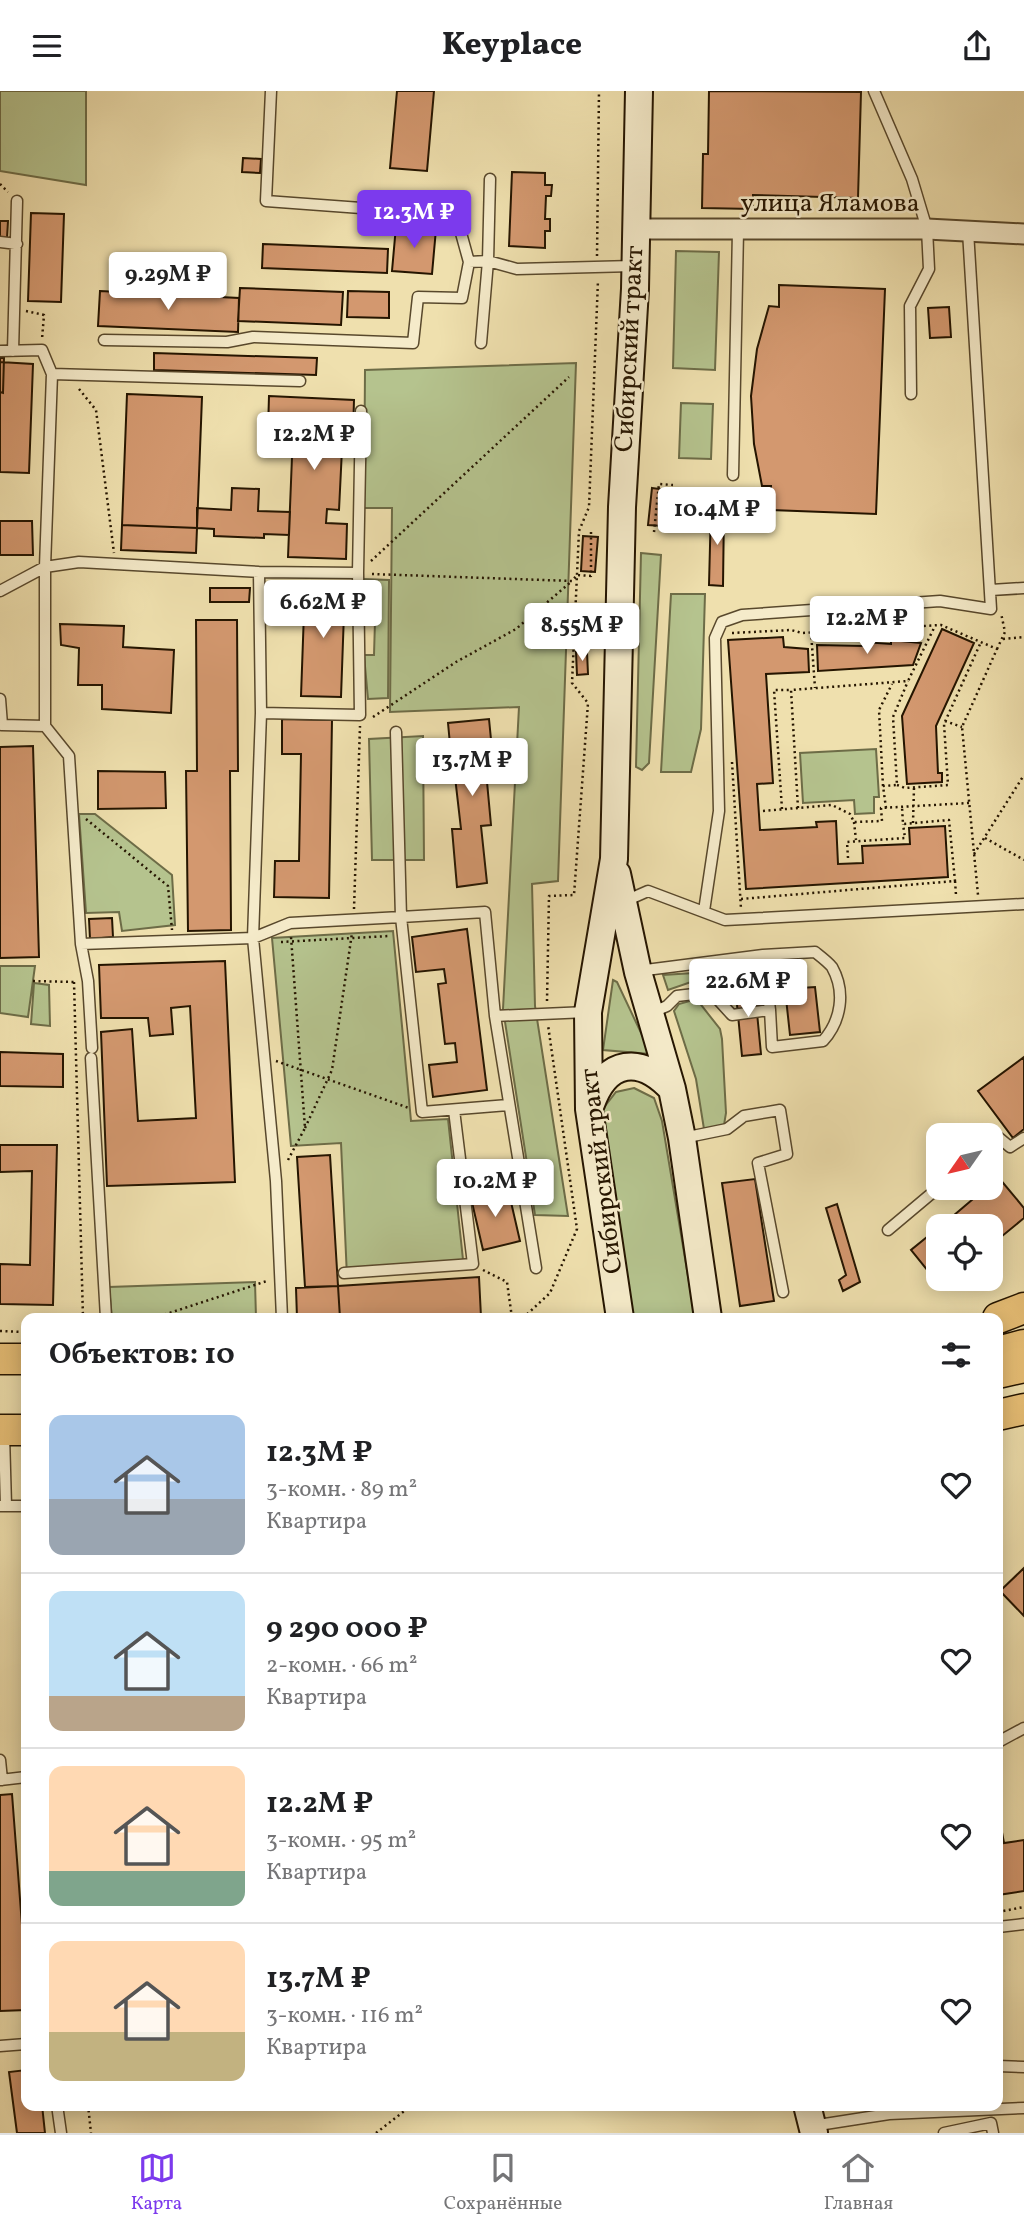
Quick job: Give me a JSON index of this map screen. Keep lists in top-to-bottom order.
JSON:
{
  "streets": {
    "main road": ["Сибирский тракт"],
    "street": ["улица Яламова"]
  },
  "crossings": [
    ["улица Яламова", "Сибирский тракт"]
  ],
  "north": "bottom left",
  "page": {
    "header": "Keyplace",
    "price": [
      "12.3M ₽",
      "9.29M ₽",
      "12.2M ₽",
      "10.4M ₽",
      "6.62M ₽",
      "12.2M ₽",
      "8.55M ₽",
      "13.7M ₽",
      "22.6M ₽",
      "10.2M ₽"
    ],
    "heading": "Объектов: 10",
    "list": [
      {
        "name": "12.3M ₽",
        "note": "3-комн. · 89 m² · Квартира"
      },
      {
        "name": "9 290 000 ₽",
        "note": "2-комн. · 66 m² · Квартира"
      },
      {
        "name": "12.2M ₽",
        "note": "3-комн. · 95 m² · Квартира"
      },
      {
        "name": "13.7M ₽",
        "note": "3-комн. · 116 m² · Квартира"
      }
    ],
    "tabs": ["Карта", "Сохранённые", "Главная"]
  }
}
